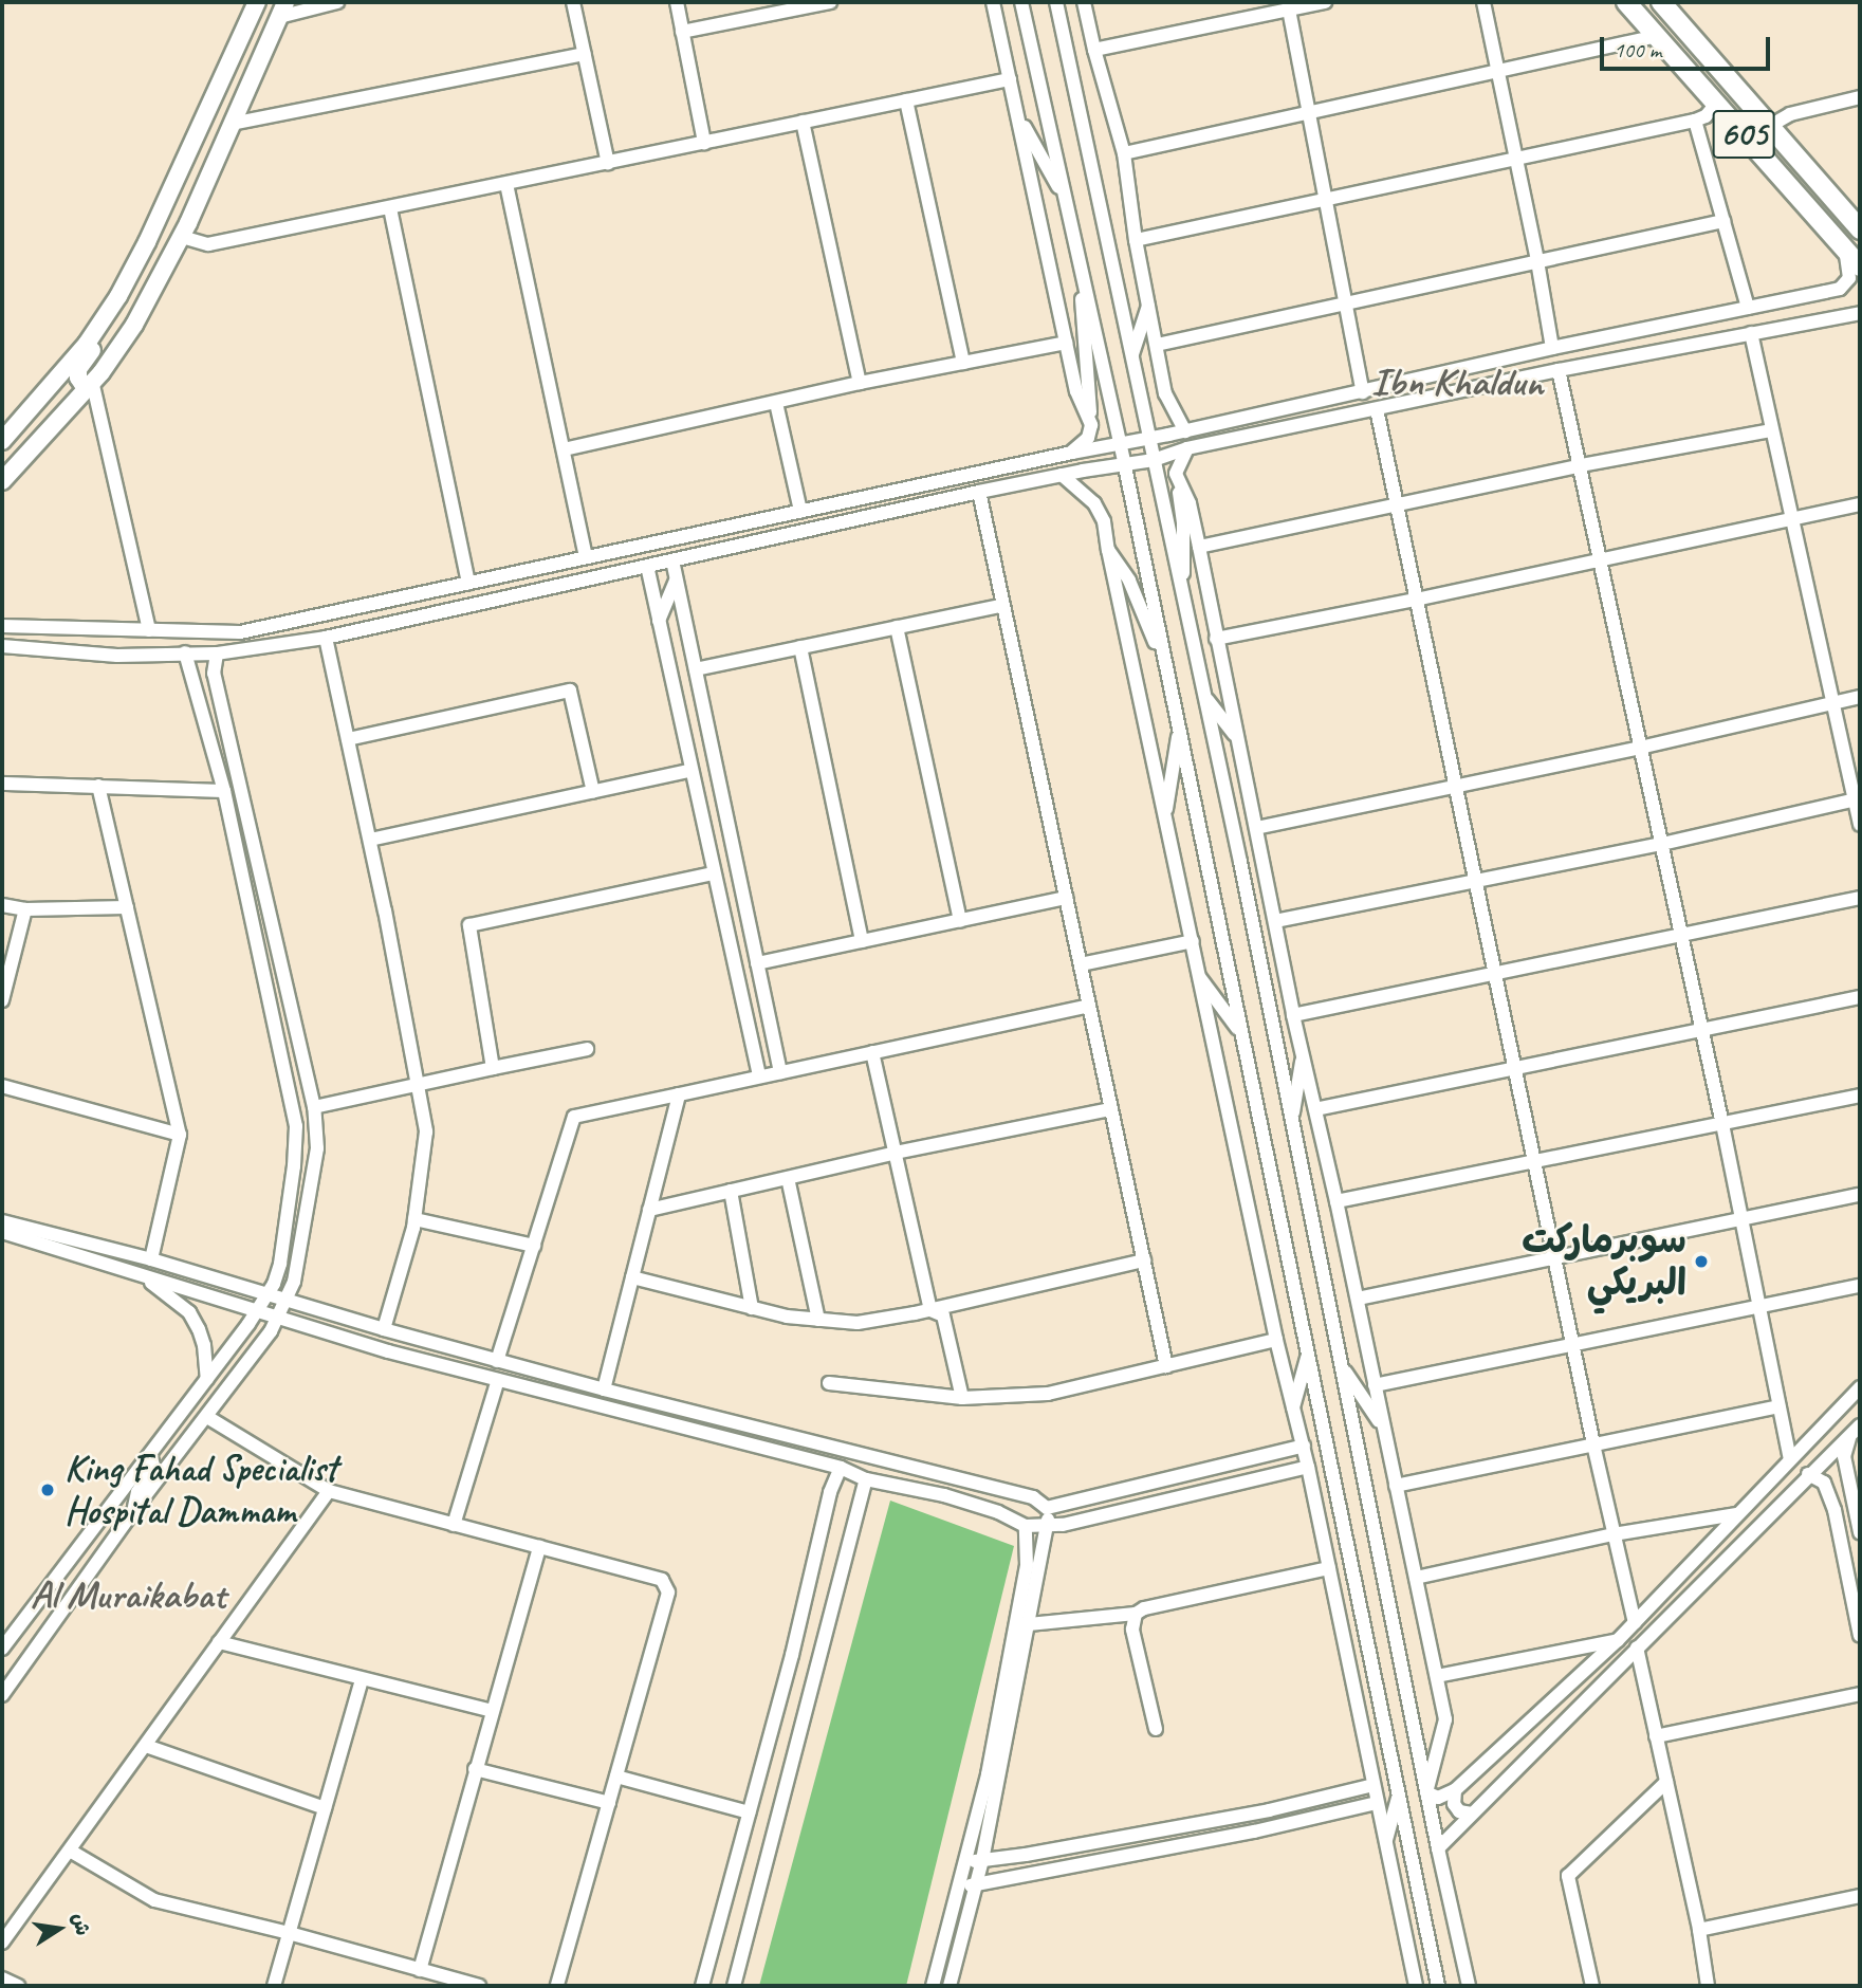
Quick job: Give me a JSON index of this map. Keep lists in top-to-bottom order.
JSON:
{
  "streets": {
    "highway": ["605"]
  },
  "districts": ["Ibn Khaldun", "Al Muraikabat"],
  "places": ["سوبرماركت البريكي", "King Fahad Specialist Hospital Dammam"],
  "scale_bar": "100 m",
  "north": "right"
}
